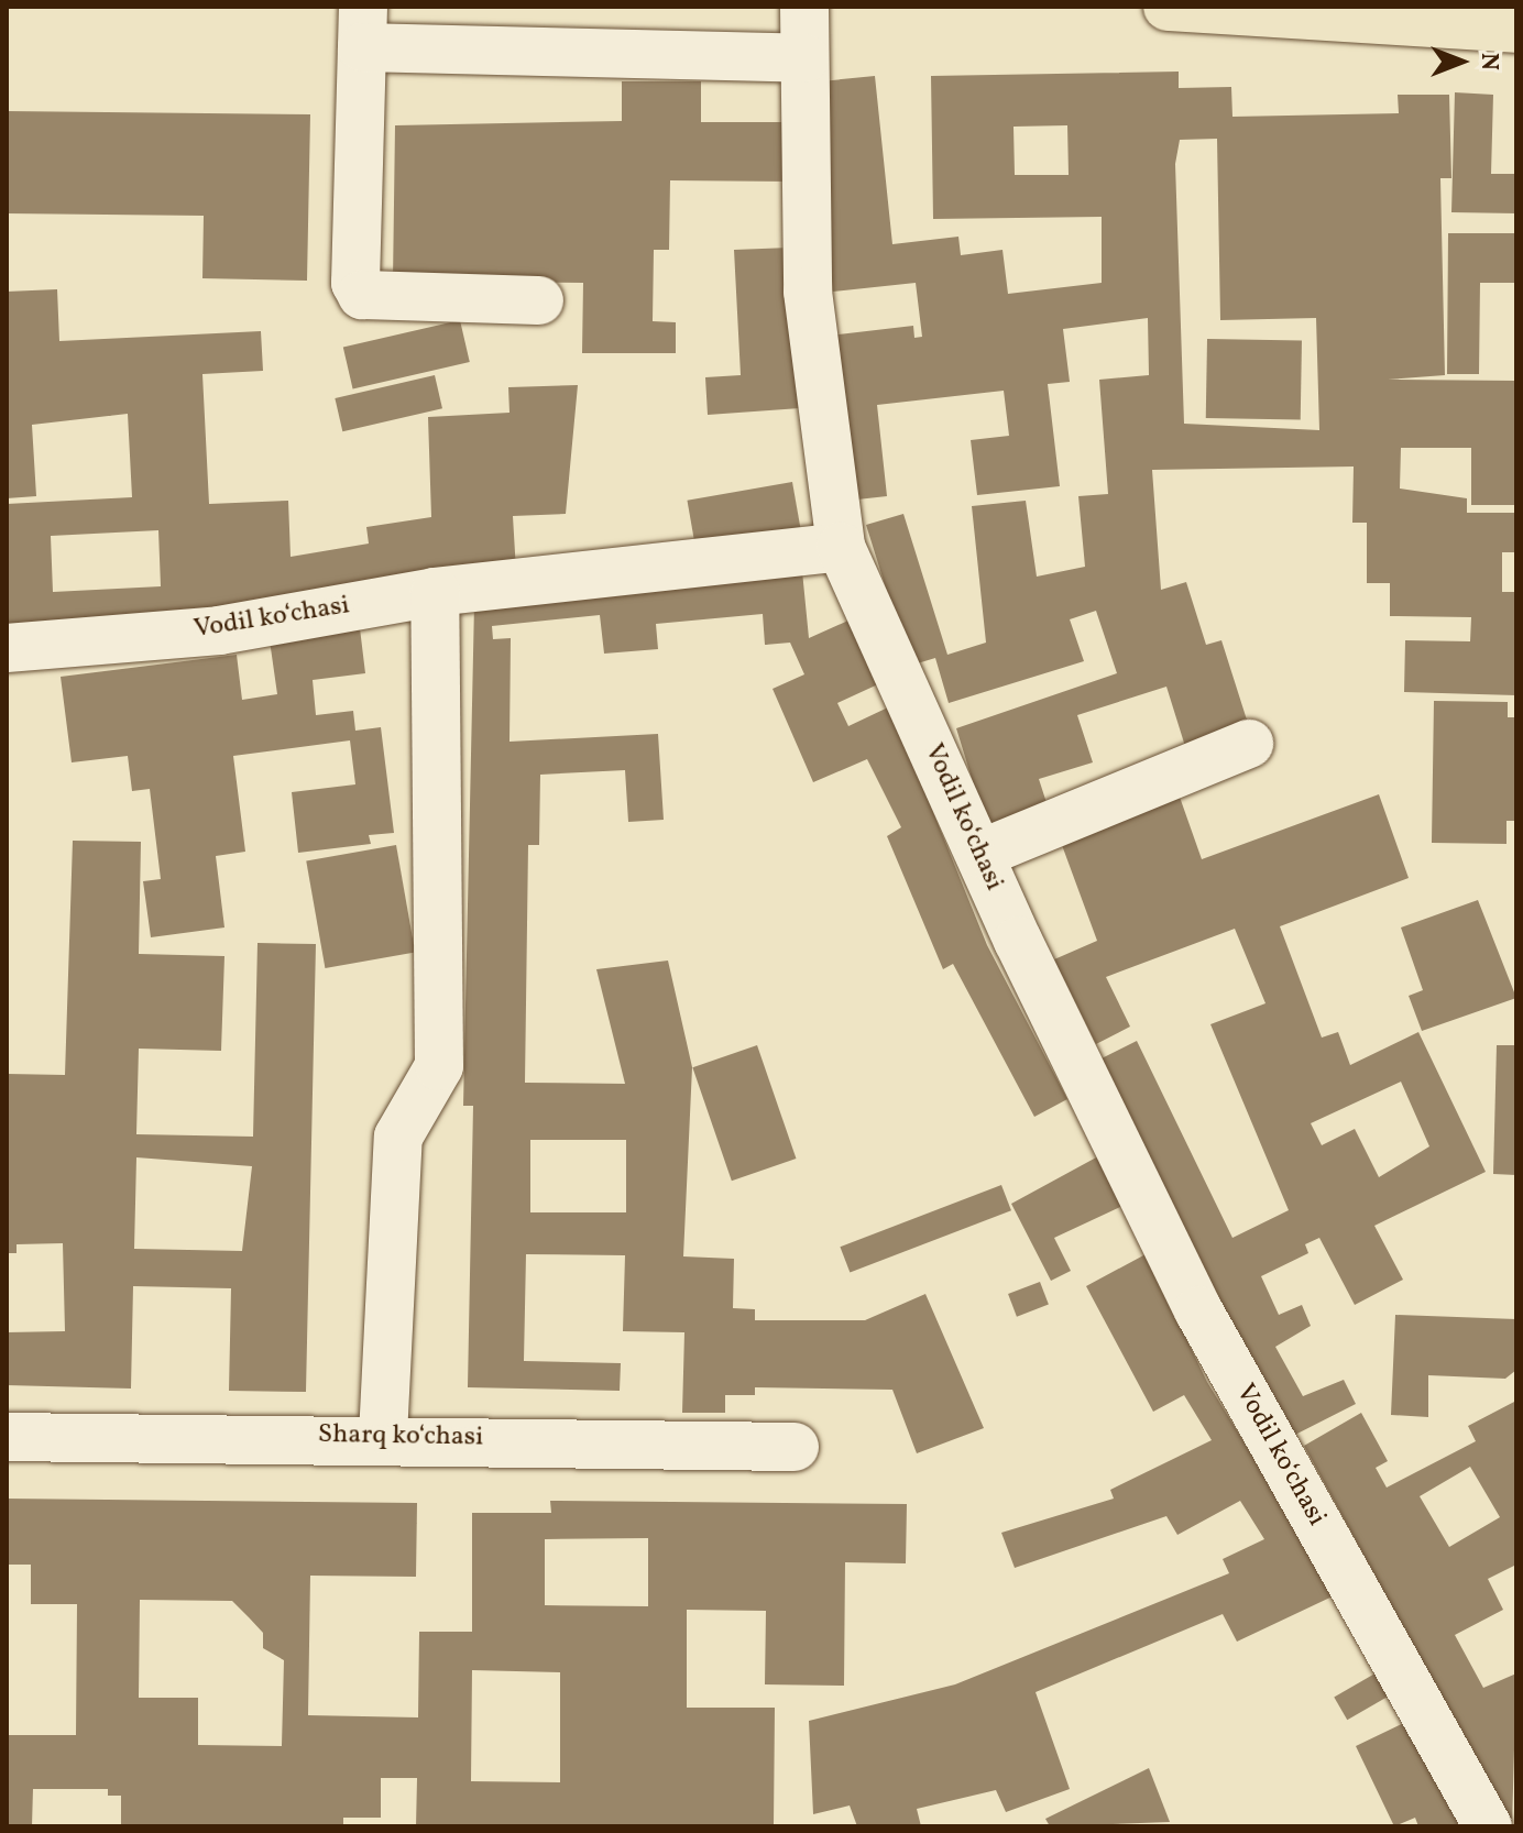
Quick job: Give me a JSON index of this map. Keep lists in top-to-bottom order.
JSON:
{
  "streets": {
    "street": ["Vodil koʻchasi", "Sharq koʻchasi"]
  },
  "north": "right"
}
